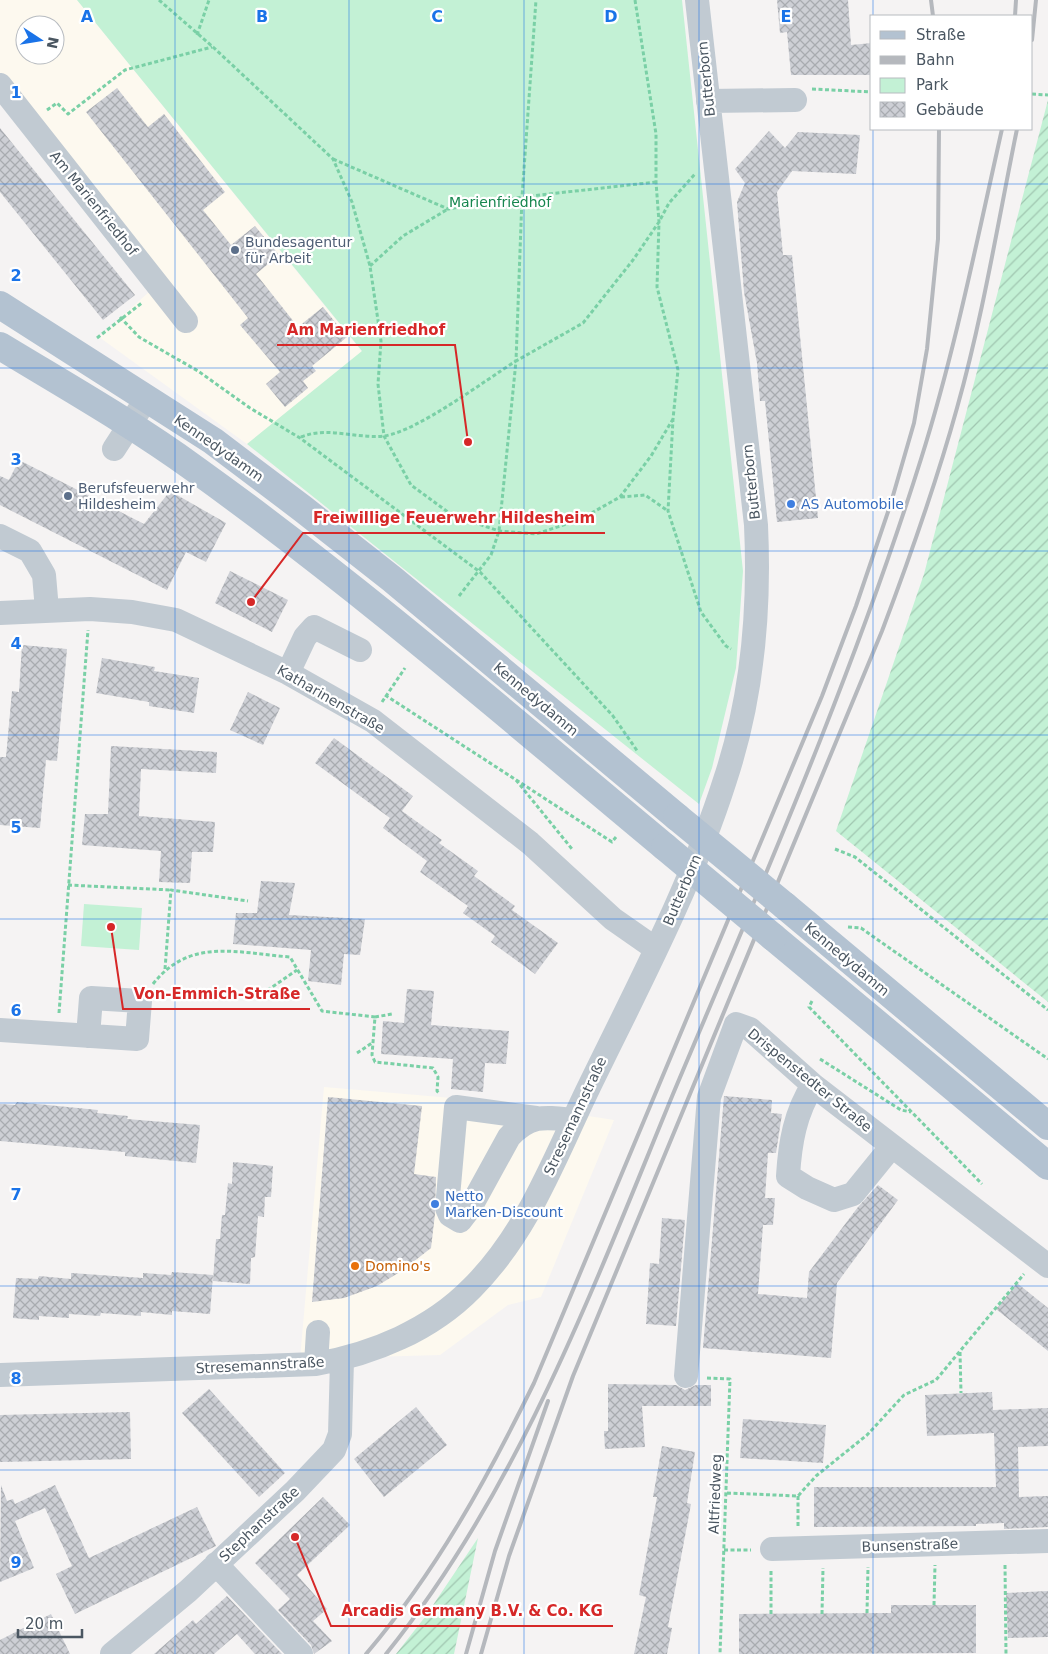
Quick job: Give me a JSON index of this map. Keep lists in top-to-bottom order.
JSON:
{
  "streets": {
    "main road": ["Kennedydamm"],
    "street": [
      "Butterborn",
      "Am Marienfriedhof",
      "Katharinenstraße",
      "Drispenstedter Straße",
      "Stresemannstraße",
      "Stephanstraße",
      "Bunsenstraße"
    ],
    "path": ["Altfriedweg"]
  },
  "crossings": [
    ["Butterborn", "Katharinenstraße"],
    ["Butterborn", "Stresemannstraße"],
    ["Katharinenstraße", "Stresemannstraße"],
    ["Drispenstedter Straße", "Altfriedweg"],
    ["Stresemannstraße", "Stephanstraße"]
  ],
  "parks": ["Marienfriedhof"],
  "places": [
    "Bundesagentur für Arbeit",
    "Am Marienfriedhof",
    "Berufsfeuerwehr Hildesheim",
    "AS Automobile",
    "Freiwillige Feuerwehr Hildesheim",
    "Von-Emmich-Straße",
    "Netto Marken-Discount",
    "Domino's",
    "Arcadis Germany B.V. & Co. KG"
  ],
  "legend": [
    "Straße",
    "Bahn",
    "Park",
    "Gebäude"
  ],
  "scale_bar": "20 m",
  "north": "right",
  "grid": {
    "columns": [
      "A",
      "B",
      "C",
      "D",
      "E"
    ],
    "rows": [
      "1",
      "2",
      "3",
      "4",
      "5",
      "6",
      "7",
      "8",
      "9"
    ]
  }
}
